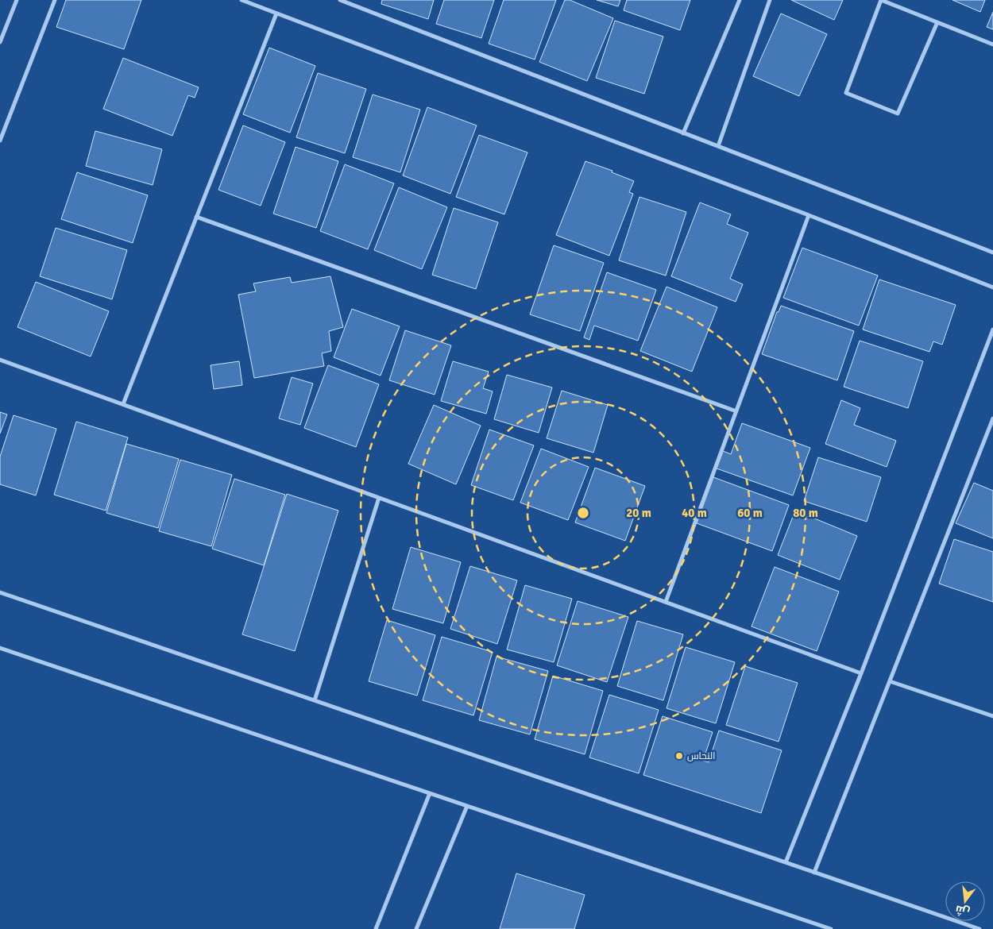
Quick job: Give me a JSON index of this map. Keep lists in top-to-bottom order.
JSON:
{
  "places": ["النحاس"],
  "north": "bottom",
  "rings": [
    "20 m",
    "40 m",
    "60 m",
    "80 m"
  ]
}
